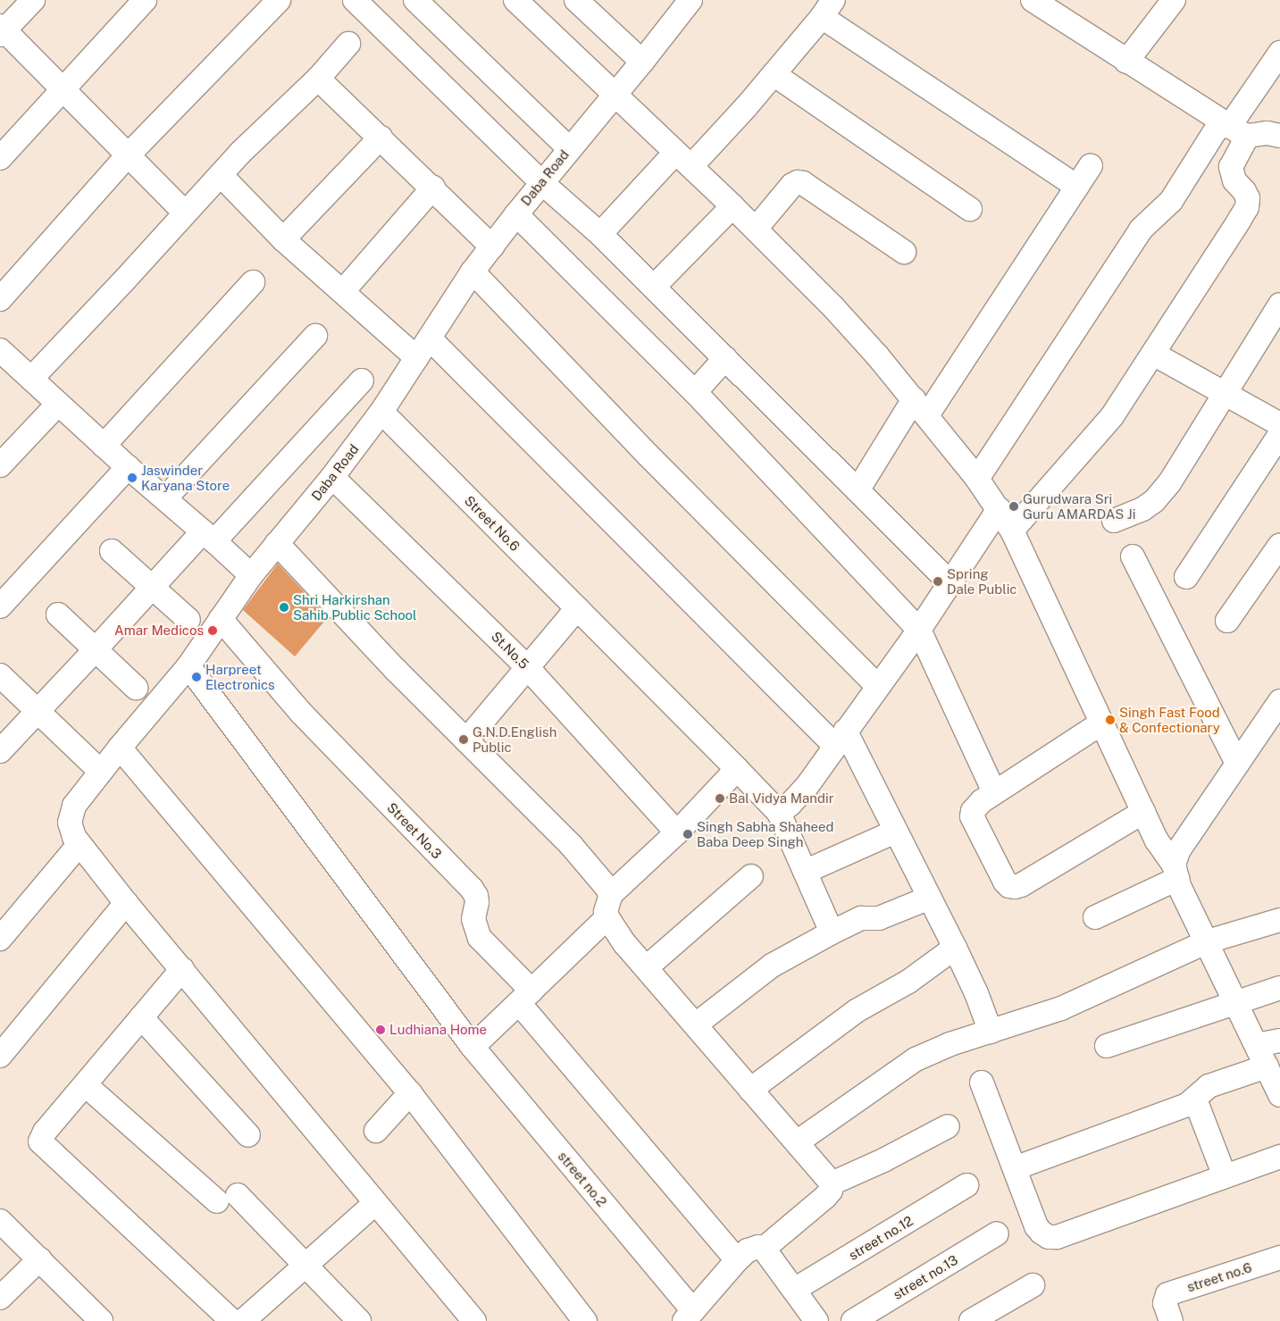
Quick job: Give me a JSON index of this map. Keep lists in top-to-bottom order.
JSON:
{
  "streets": {
    "street": [
      "Daba Road",
      "Street No.6",
      "St.No.5",
      "Street No.3",
      "street no.2",
      "street no.12",
      "street no.13",
      "street no.6"
    ]
  },
  "crossings": [
    ["Daba Road", "Street No.6"],
    ["Daba Road", "St.No.5"],
    ["Daba Road", "Street No.3"],
    ["Daba Road", "street no.2"]
  ],
  "places": [
    "Jaswinder Karyana Store",
    "Gurudwara Sri Guru AMARDAS Ji",
    "Spring Dale Public",
    "Shri Harkirshan Sahib Public School",
    "Amar Medicos",
    "Harpreet Electronics",
    "Singh Fast Food & Confectionary",
    "G.N.D.English Public",
    "Bal Vidya Mandir",
    "Singh Sabha Shaheed Baba Deep Singh",
    "Ludhiana Home"
  ]
}
